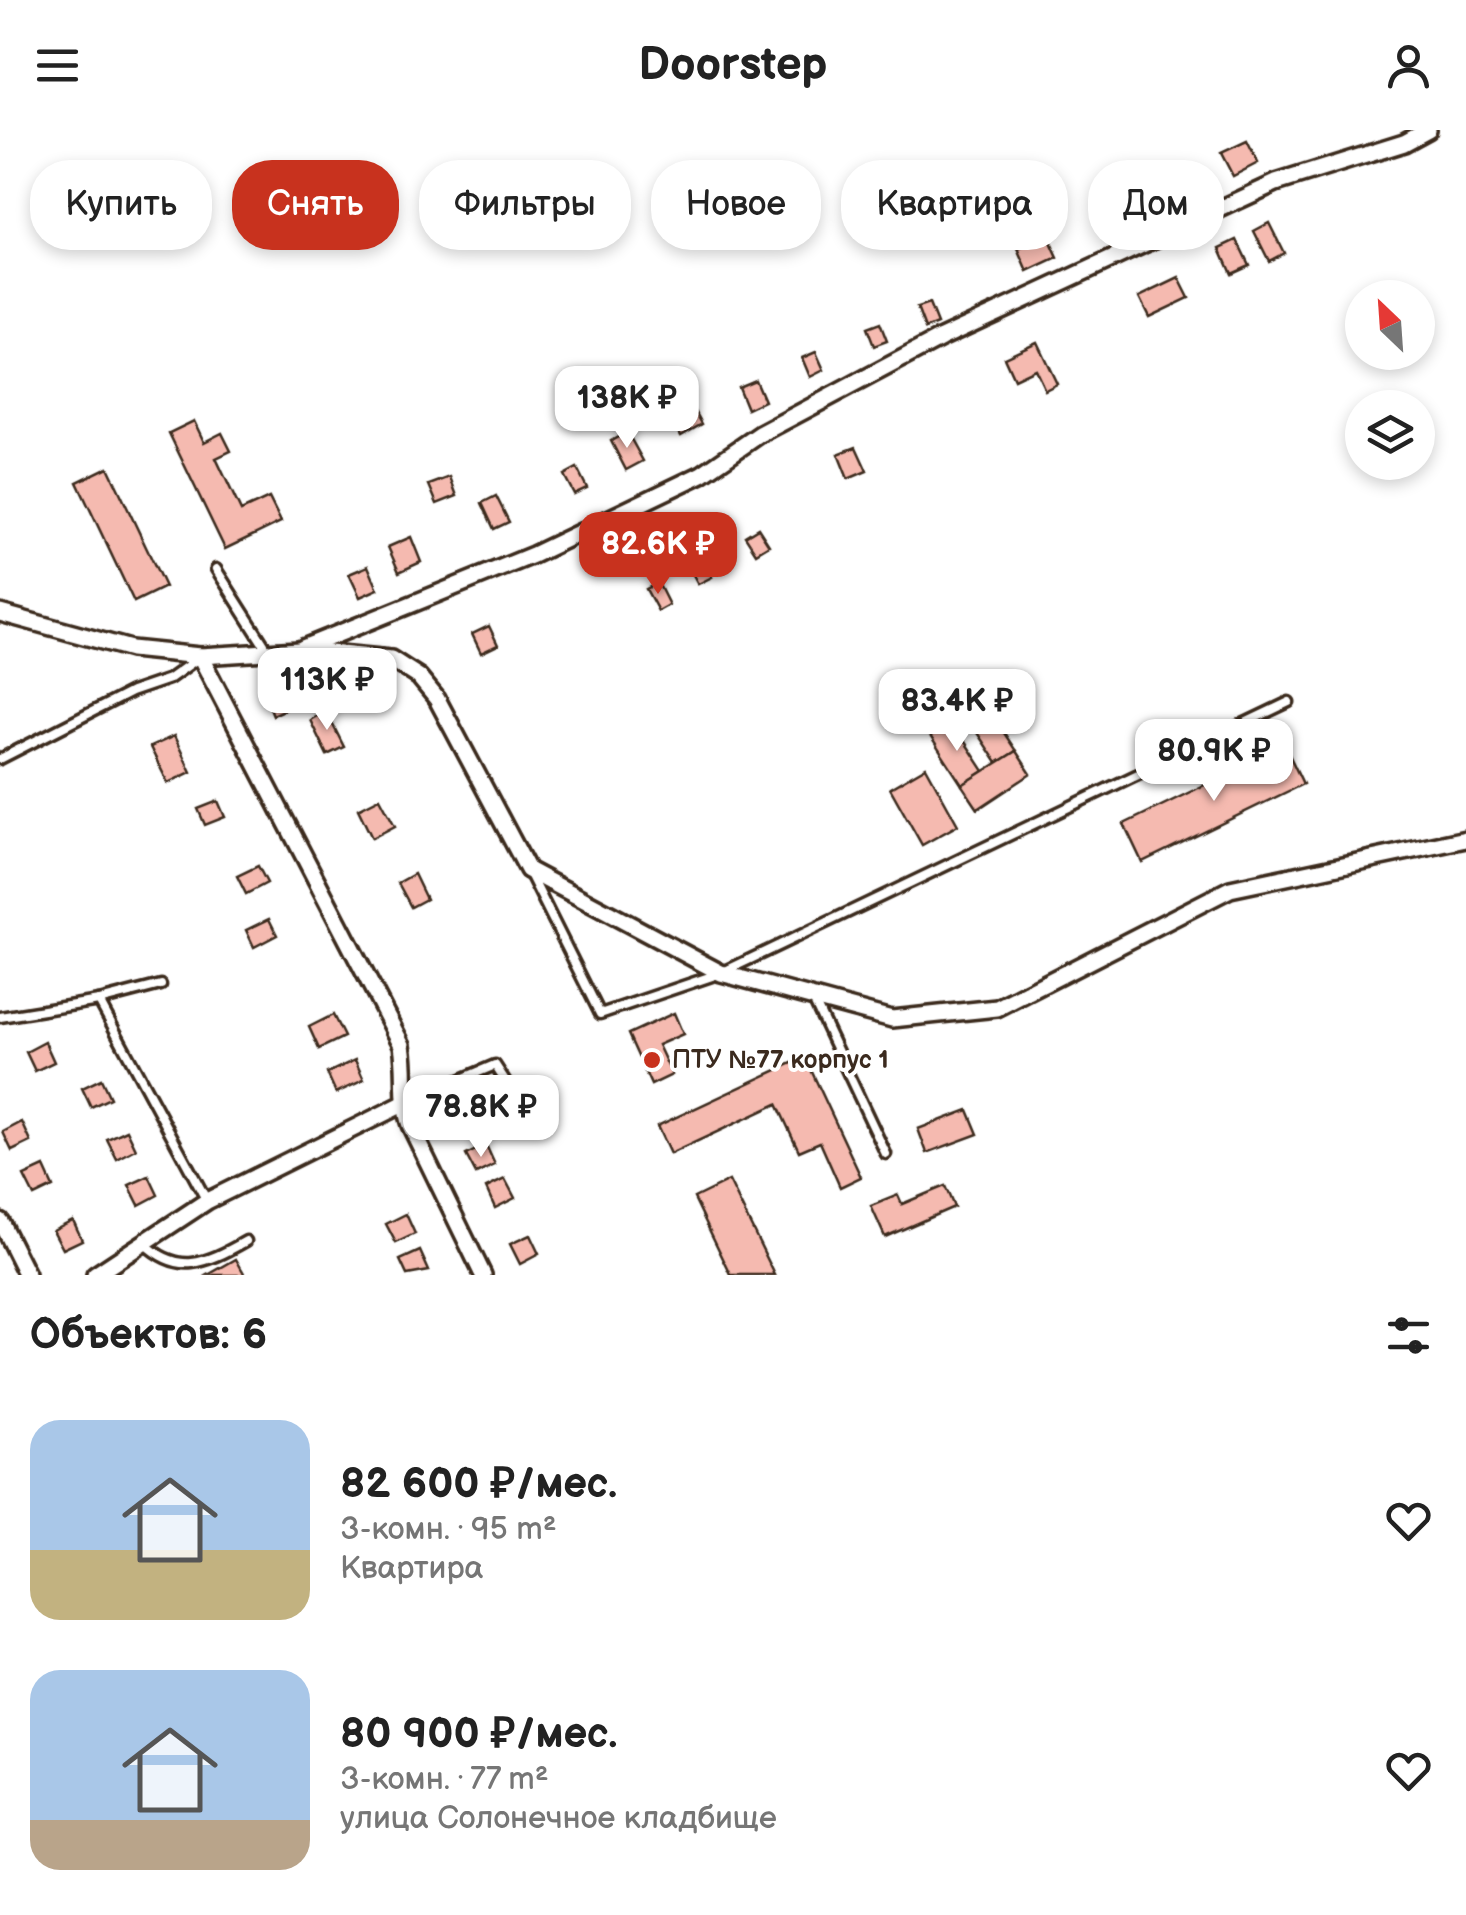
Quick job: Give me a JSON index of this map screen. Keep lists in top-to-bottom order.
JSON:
{
  "places": ["ПТУ №77 корпус 1"],
  "north": "top left",
  "page": {
    "header": "Doorstep",
    "chip": [
      "Купить",
      "Снять",
      "Фильтры",
      "Новое",
      "Квартира",
      "Дом"
    ],
    "price": [
      "138K ₽",
      "82.6K ₽",
      "113K ₽",
      "83.4K ₽",
      "80.9K ₽",
      "78.8K ₽"
    ],
    "heading": "Объектов: 6",
    "list": [
      {
        "name": "82 600 ₽/мес.",
        "note": "3-комн. · 95 m² · Квартира"
      },
      {
        "name": "80 900 ₽/мес.",
        "note": "3-комн. · 77 m² · улица Солонечное кладбище"
      }
    ]
  }
}
